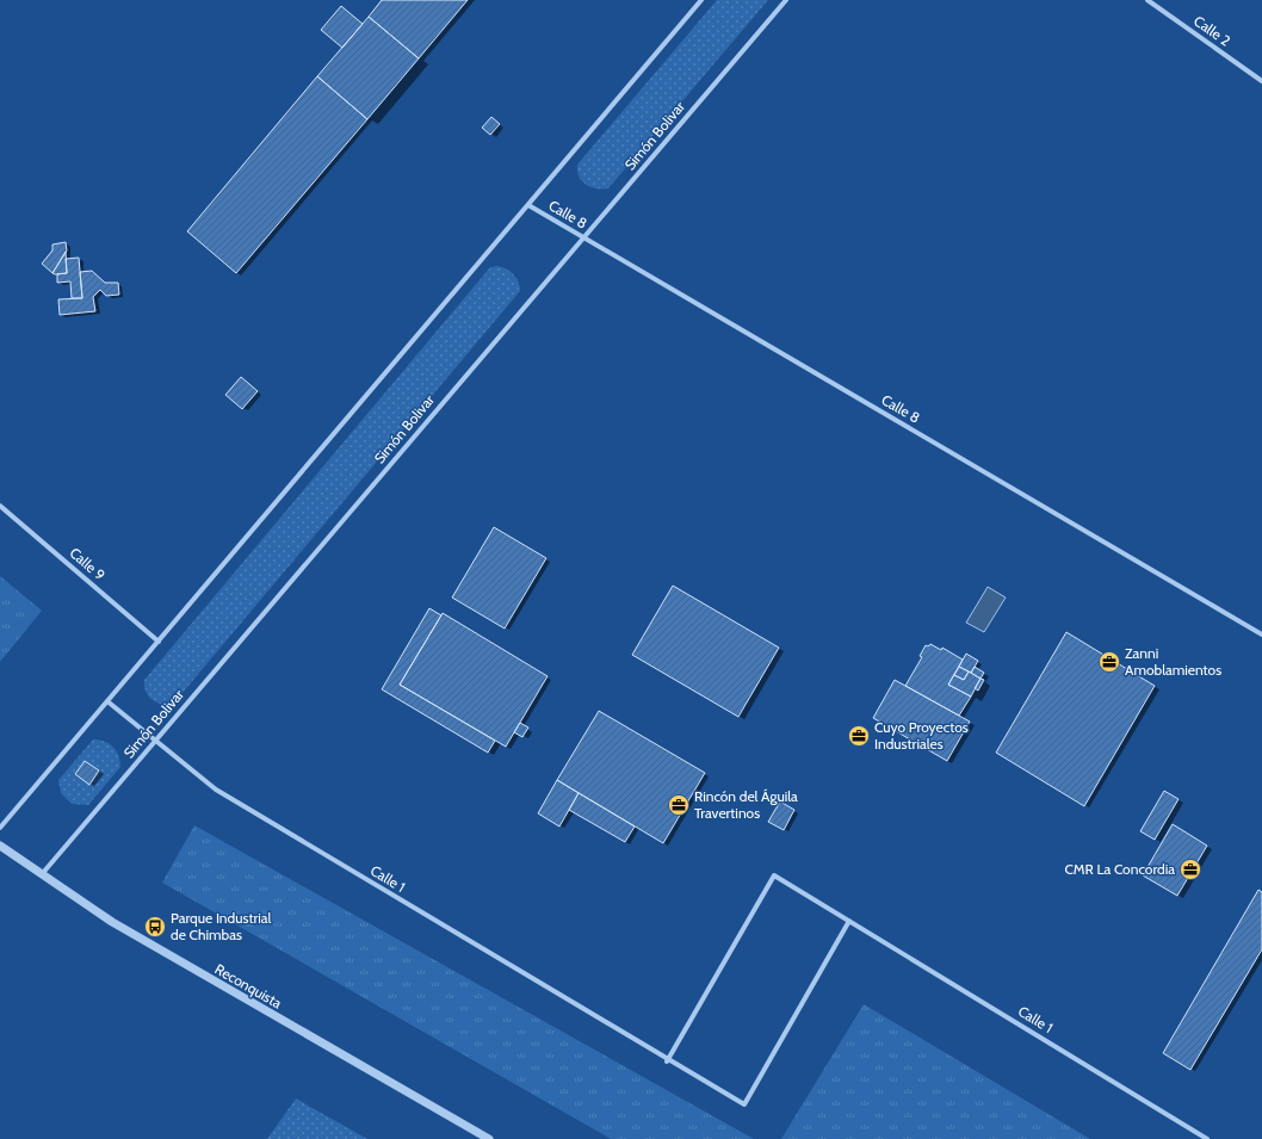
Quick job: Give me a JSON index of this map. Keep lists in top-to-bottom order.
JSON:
{
  "streets": {
    "street": [
      "Calle 2",
      "Simón Bolivar",
      "Calle 8",
      "Calle 9",
      "Calle 1",
      "Reconquista"
    ]
  },
  "crossings": [
    ["Simón Bolivar", "Calle 8"],
    ["Simón Bolivar", "Calle 1"],
    ["Simón Bolivar", "Reconquista"]
  ],
  "places": {
    "office": [
      "Zanni Amoblamientos",
      "Cuyo Proyectos Industriales",
      "Rincón del Águila Travertinos",
      "CMR La Concordia"
    ],
    "bus stop": ["Parque Industrial de Chimbas"]
  }
}
